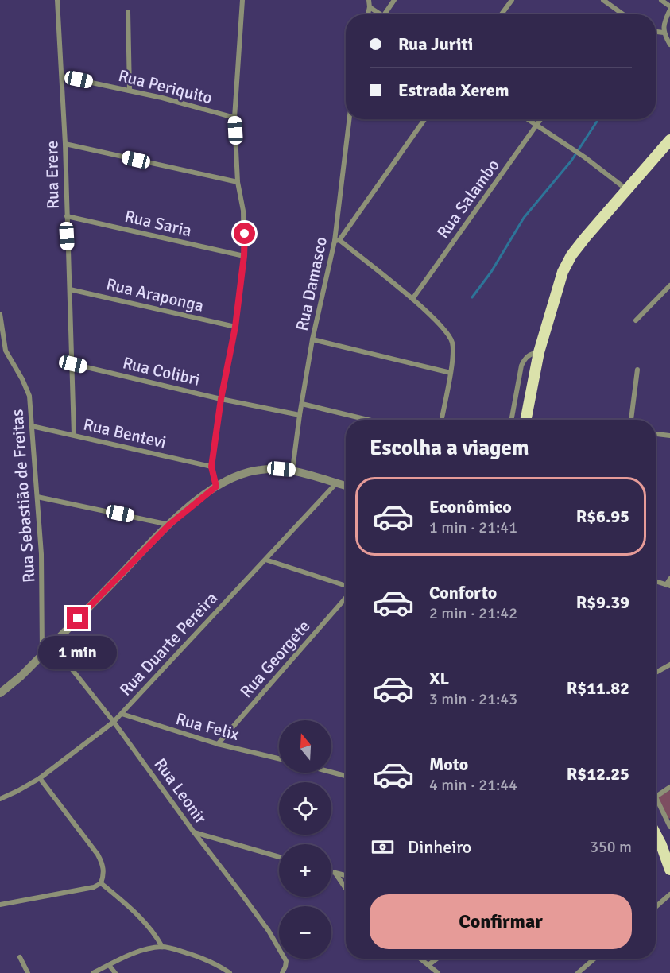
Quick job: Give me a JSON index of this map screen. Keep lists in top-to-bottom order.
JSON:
{
  "streets": {
    "street": [
      "Rua Periquito",
      "Rua Erere",
      "Rua Salambo",
      "Rua Saria",
      "Rua Damasco",
      "Rua Araponga",
      "Rua Colibri",
      "Rua Bentevi",
      "Rua Sebastião de Freitas",
      "Rua Duarte Pereira",
      "Rua Georgete",
      "Rua Felix",
      "Rua Leonir"
    ]
  },
  "crossings": [
    ["Rua Periquito", "Rua Erere"],
    ["Rua Erere", "Rua Saria"],
    ["Rua Erere", "Rua Araponga"],
    ["Rua Erere", "Rua Colibri"],
    ["Rua Erere", "Rua Bentevi"],
    ["Rua Damasco", "Rua Colibri"],
    ["Rua Bentevi", "Rua Sebastião de Freitas"],
    ["Rua Duarte Pereira", "Rua Felix"],
    ["Rua Duarte Pereira", "Rua Leonir"],
    ["Rua Georgete", "Rua Felix"]
  ],
  "north": "top",
  "page": {
    "banner": ["Rua Juriti", "Estrada Xerem"],
    "heading": "Escolha a viagem",
    "list": [
      {
        "name": "Econômico",
        "note": "1 min · 21:41",
        "value": "R$6.95"
      },
      {
        "name": "Conforto",
        "note": "2 min · 21:42",
        "value": "R$9.39"
      },
      {
        "name": "XL",
        "note": "3 min · 21:43",
        "value": "R$11.82"
      },
      {
        "name": "Moto",
        "note": "4 min · 21:44",
        "value": "R$12.25"
      }
    ],
    "bubble": "1 min",
    "map_buttons": ["+", "−"],
    "pay": ["Dinheiro", "350 m"],
    "buttons": "Confirmar"
  }
}
